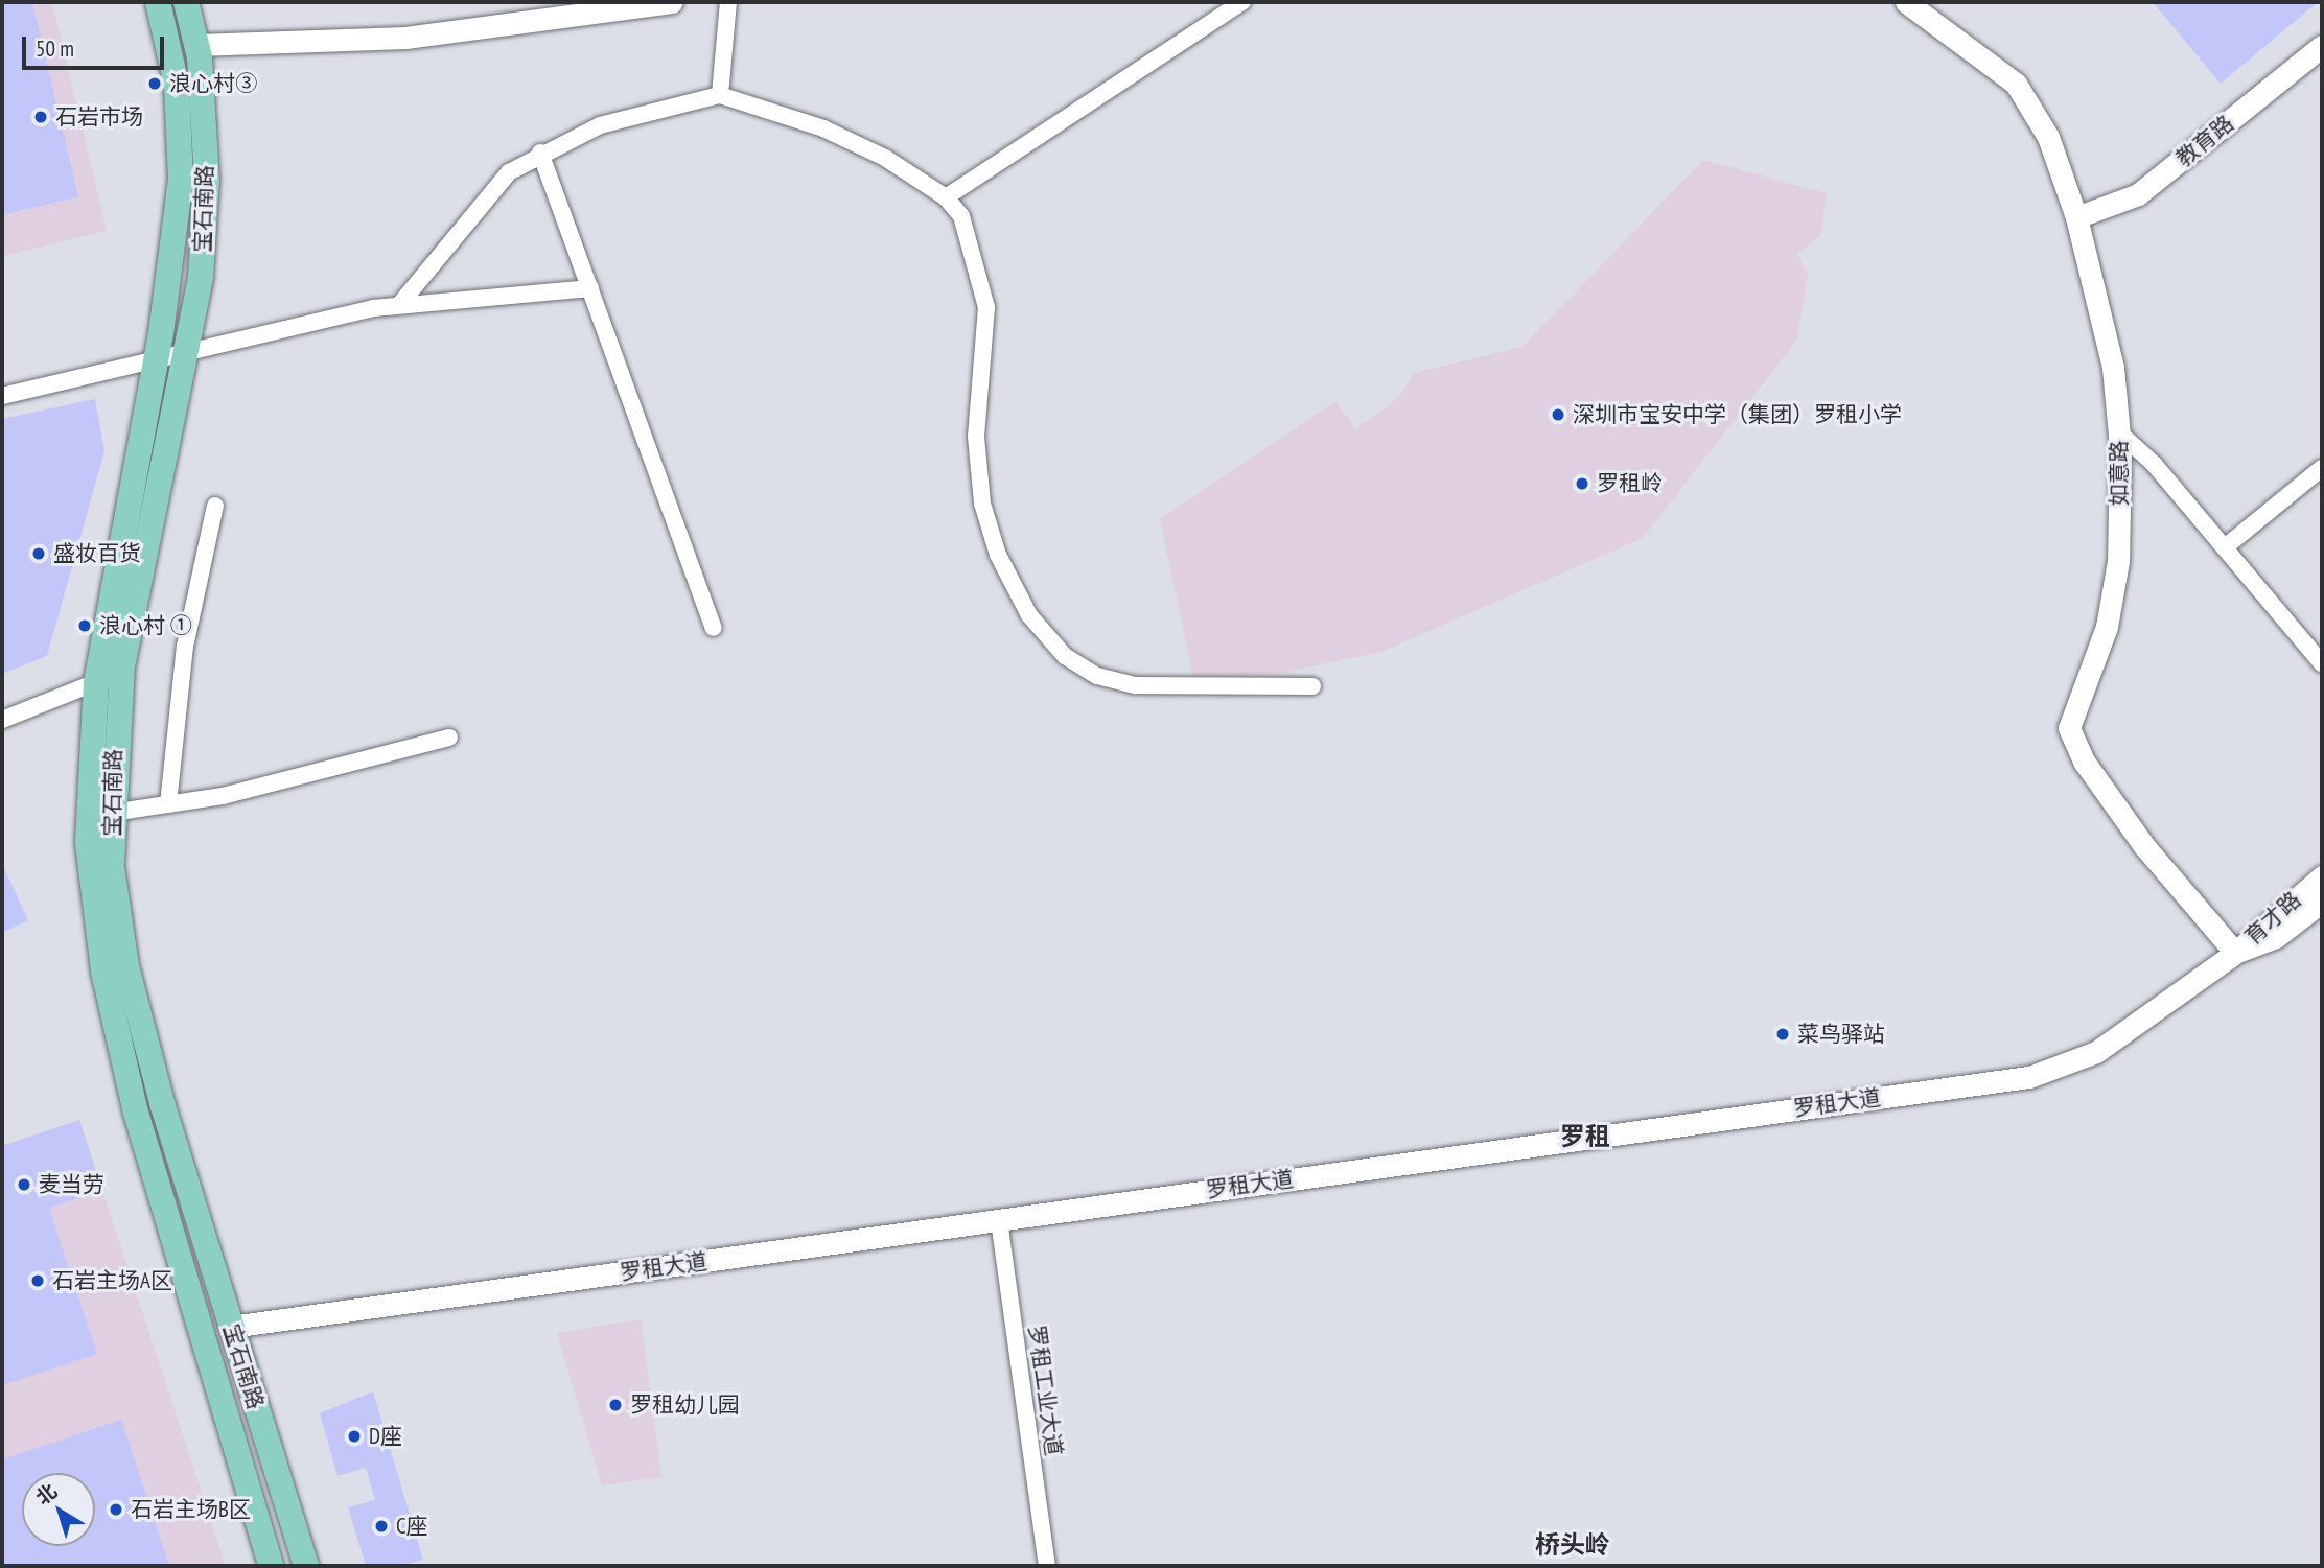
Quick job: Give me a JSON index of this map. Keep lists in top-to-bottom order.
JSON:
{
  "streets": {
    "main road": ["宝石南路"],
    "street": [
      "教育路",
      "如意路",
      "育才路",
      "罗租大道",
      "罗租工业大道"
    ]
  },
  "crossings": [
    ["教育路", "如意路"],
    ["宝石南路", "罗租大道"],
    ["如意路", "育才路"],
    ["如意路", "罗租大道"],
    ["育才路", "罗租大道"],
    ["罗租大道", "罗租工业大道"]
  ],
  "districts": ["罗租", "桥头岭"],
  "places": [
    "浪心村③",
    "石岩市场",
    "深圳市宝安中学（集团）罗租小学",
    "罗租岭",
    "盛妆百货",
    "浪心村 ①",
    "菜鸟驿站",
    "麦当劳",
    "石岩主场A区",
    "罗租幼儿园",
    "D座",
    "石岩主场B区",
    "C座"
  ],
  "scale_bar": "50 m",
  "north": "top left"
}
